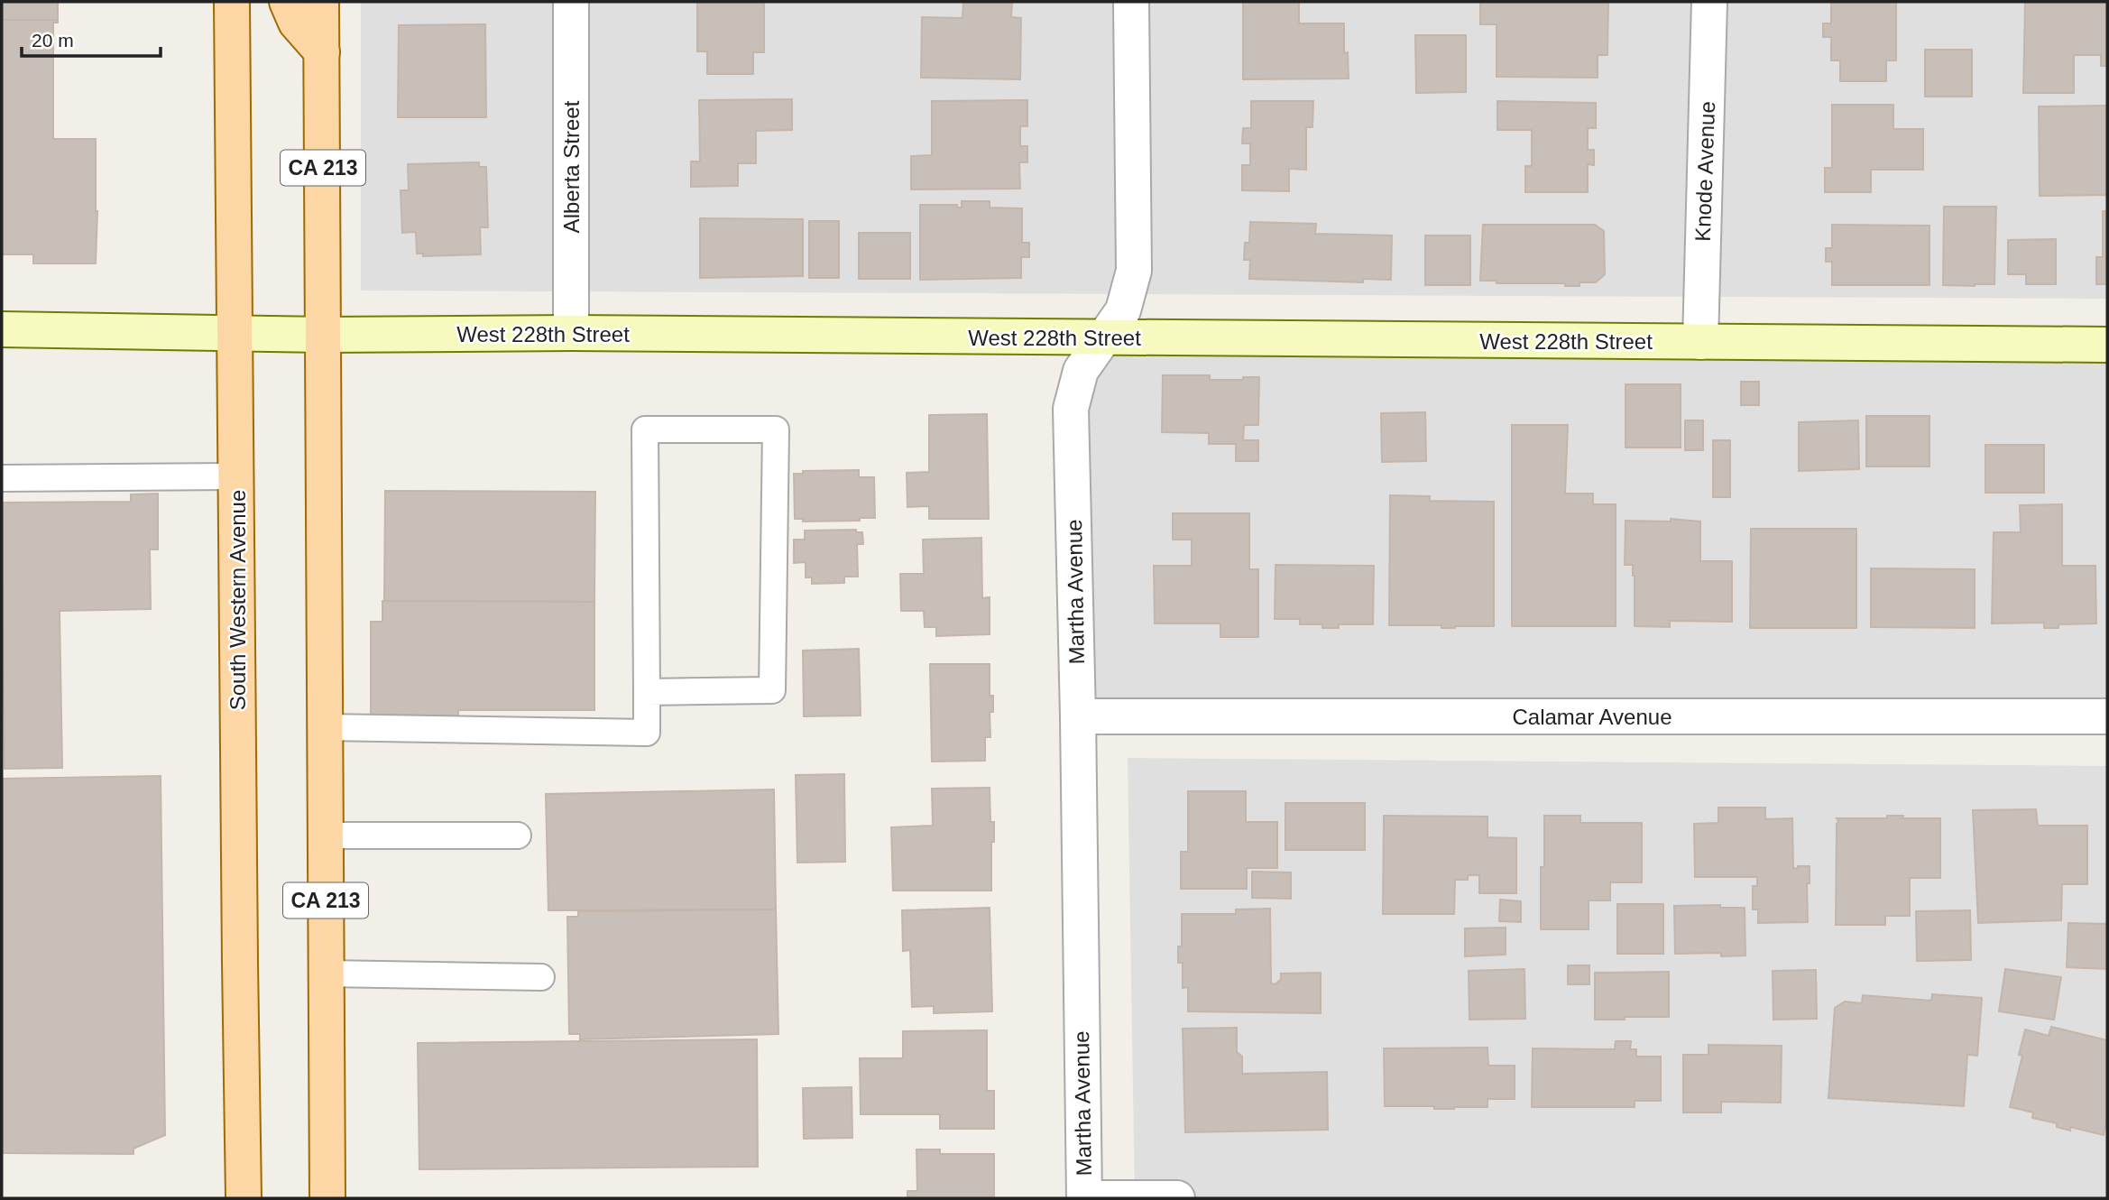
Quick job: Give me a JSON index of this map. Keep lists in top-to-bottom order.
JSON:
{
  "streets": {
    "main road": ["CA 213", "South Western Avenue"],
    "street": [
      "Alberta Street",
      "Knode Avenue",
      "West 228th Street",
      "Martha Avenue",
      "Calamar Avenue"
    ]
  },
  "crossings": [
    ["Alberta Street", "West 228th Street"],
    ["CA 213", "West 228th Street"],
    ["Knode Avenue", "West 228th Street"],
    ["West 228th Street", "Martha Avenue"],
    ["West 228th Street", "South Western Avenue"],
    ["Martha Avenue", "Calamar Avenue"]
  ],
  "scale_bar": "20 m"
}
